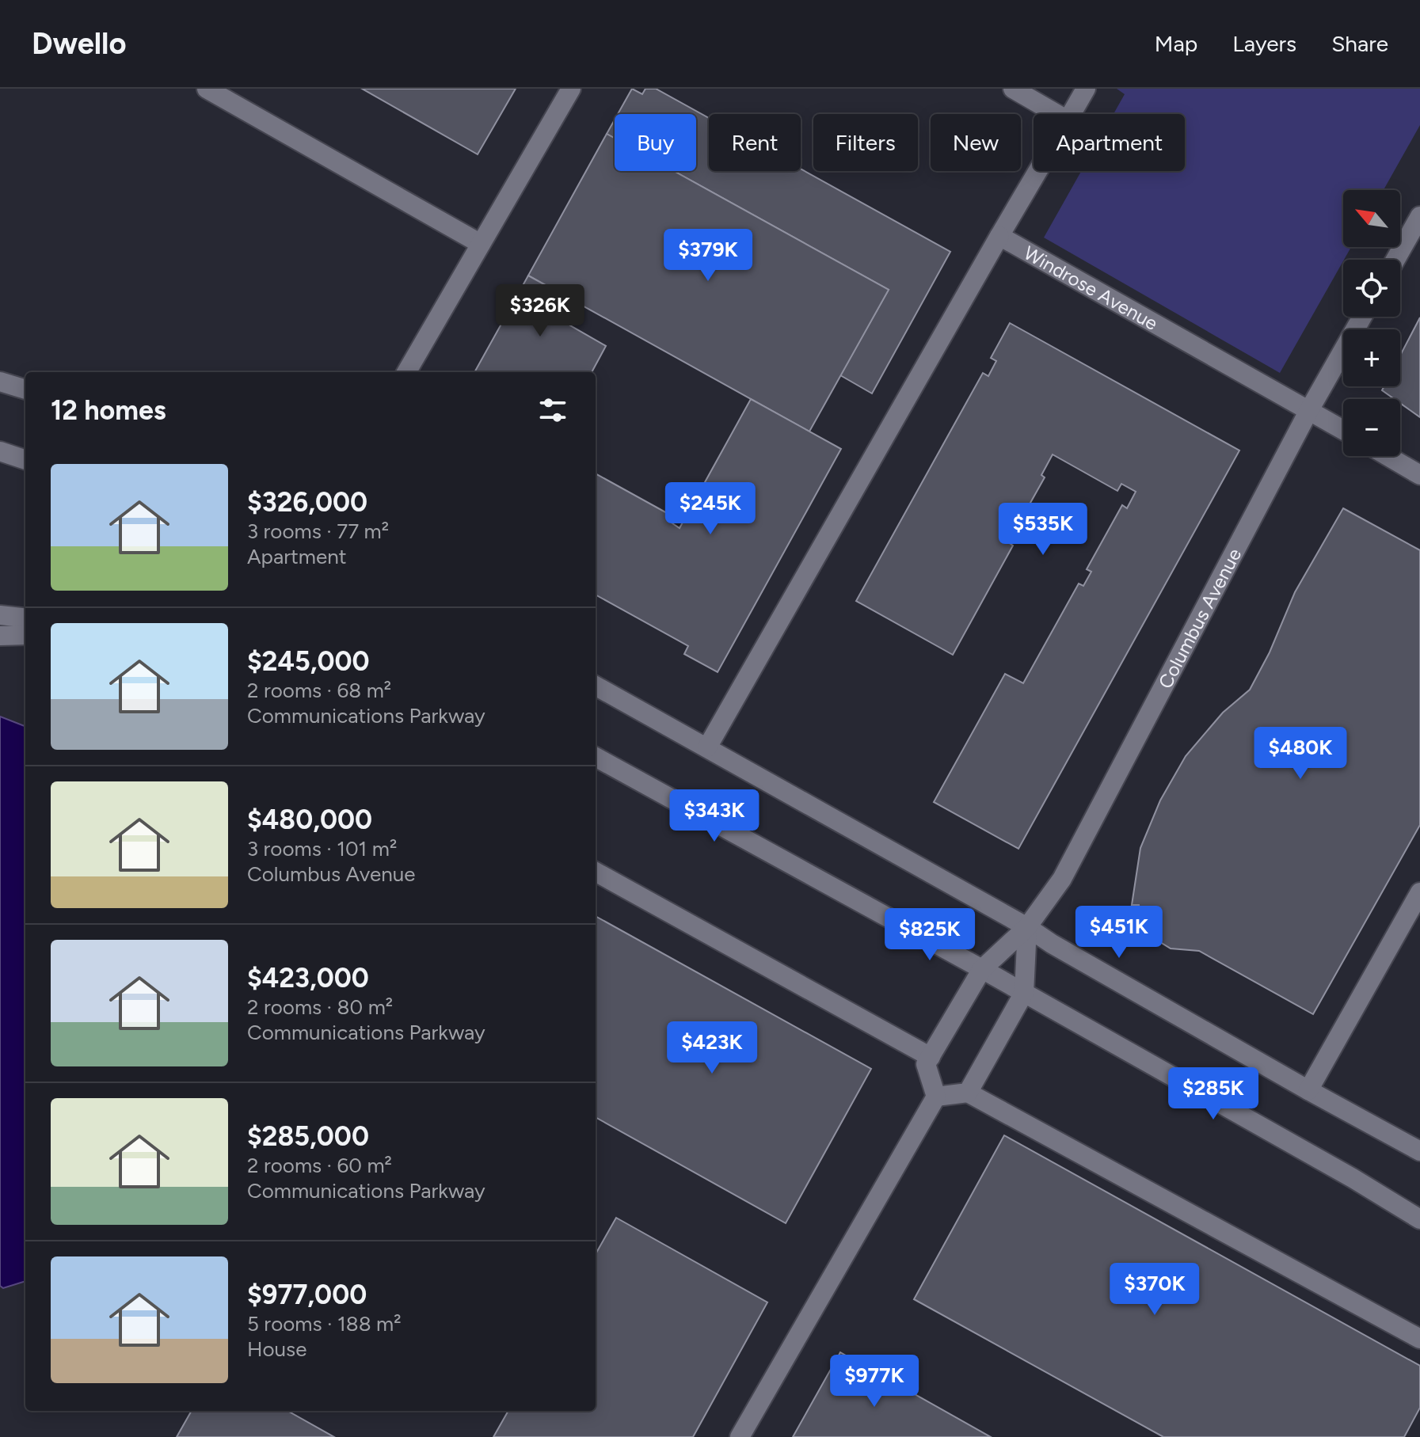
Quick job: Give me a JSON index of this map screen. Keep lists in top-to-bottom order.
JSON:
{
  "streets": {
    "street": ["Windrose Avenue", "Columbus Avenue"]
  },
  "crossings": [
    ["Windrose Avenue", "Columbus Avenue"]
  ],
  "north": "top left",
  "page": {
    "header": "Dwello",
    "nav": ["Map", "Layers", "Share"],
    "chip": [
      "Buy",
      "Rent",
      "Filters",
      "New",
      "Apartment"
    ],
    "map_buttons": ["+", "−"],
    "price": [
      "$379K",
      "$326K",
      "$245K",
      "$535K",
      "$480K",
      "$343K",
      "$451K",
      "$825K",
      "$423K",
      "$285K",
      "$370K",
      "$977K"
    ],
    "heading": "12 homes",
    "list": [
      {
        "name": "$326,000",
        "note": "3 rooms · 77 m² · Apartment"
      },
      {
        "name": "$245,000",
        "note": "2 rooms · 68 m² · Communications Parkway"
      },
      {
        "name": "$480,000",
        "note": "3 rooms · 101 m² · Columbus Avenue"
      },
      {
        "name": "$423,000",
        "note": "2 rooms · 80 m² · Communications Parkway"
      },
      {
        "name": "$285,000",
        "note": "2 rooms · 60 m² · Communications Parkway"
      },
      {
        "name": "$977,000",
        "note": "5 rooms · 188 m² · House"
      }
    ]
  }
}
